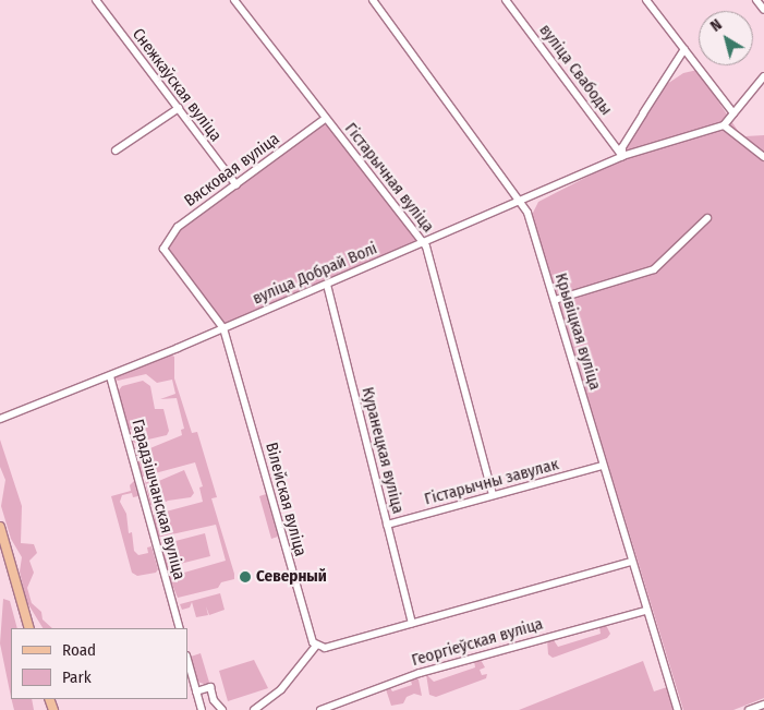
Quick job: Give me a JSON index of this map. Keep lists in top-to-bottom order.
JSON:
{
  "streets": {
    "street": [
      "вуліца Свабоды",
      "Снежкаўская вуліца",
      "Вясковая вуліца",
      "Гістарычная вуліца",
      "вуліца Добрай Волі",
      "Крывіцкая вуліца",
      "Куранецкая вуліца",
      "Гістарычны завулак",
      "Гарадзішчанская вуліца",
      "Вілейская вуліца",
      "Георгіеўская вуліца"
    ]
  },
  "crossings": [
    ["вуліца Свабоды", "вуліца Добрай Волі"],
    ["Снежкаўская вуліца", "Вясковая вуліца"],
    ["Вясковая вуліца", "Гістарычная вуліца"],
    ["Вясковая вуліца", "Вілейская вуліца"],
    ["Гістарычная вуліца", "вуліца Добрай Волі"],
    ["Гістарычная вуліца", "Гістарычны завулак"],
    ["вуліца Добрай Волі", "Крывіцкая вуліца"],
    ["вуліца Добрай Волі", "Куранецкая вуліца"],
    ["вуліца Добрай Волі", "Гарадзішчанская вуліца"],
    ["вуліца Добрай Волі", "Вілейская вуліца"],
    ["Крывіцкая вуліца", "Гістарычны завулак"],
    ["Крывіцкая вуліца", "Георгіеўская вуліца"],
    ["Куранецкая вуліца", "Гістарычны завулак"]
  ],
  "places": ["Северный"],
  "legend": ["Road", "Park"],
  "north": "top left"
}
